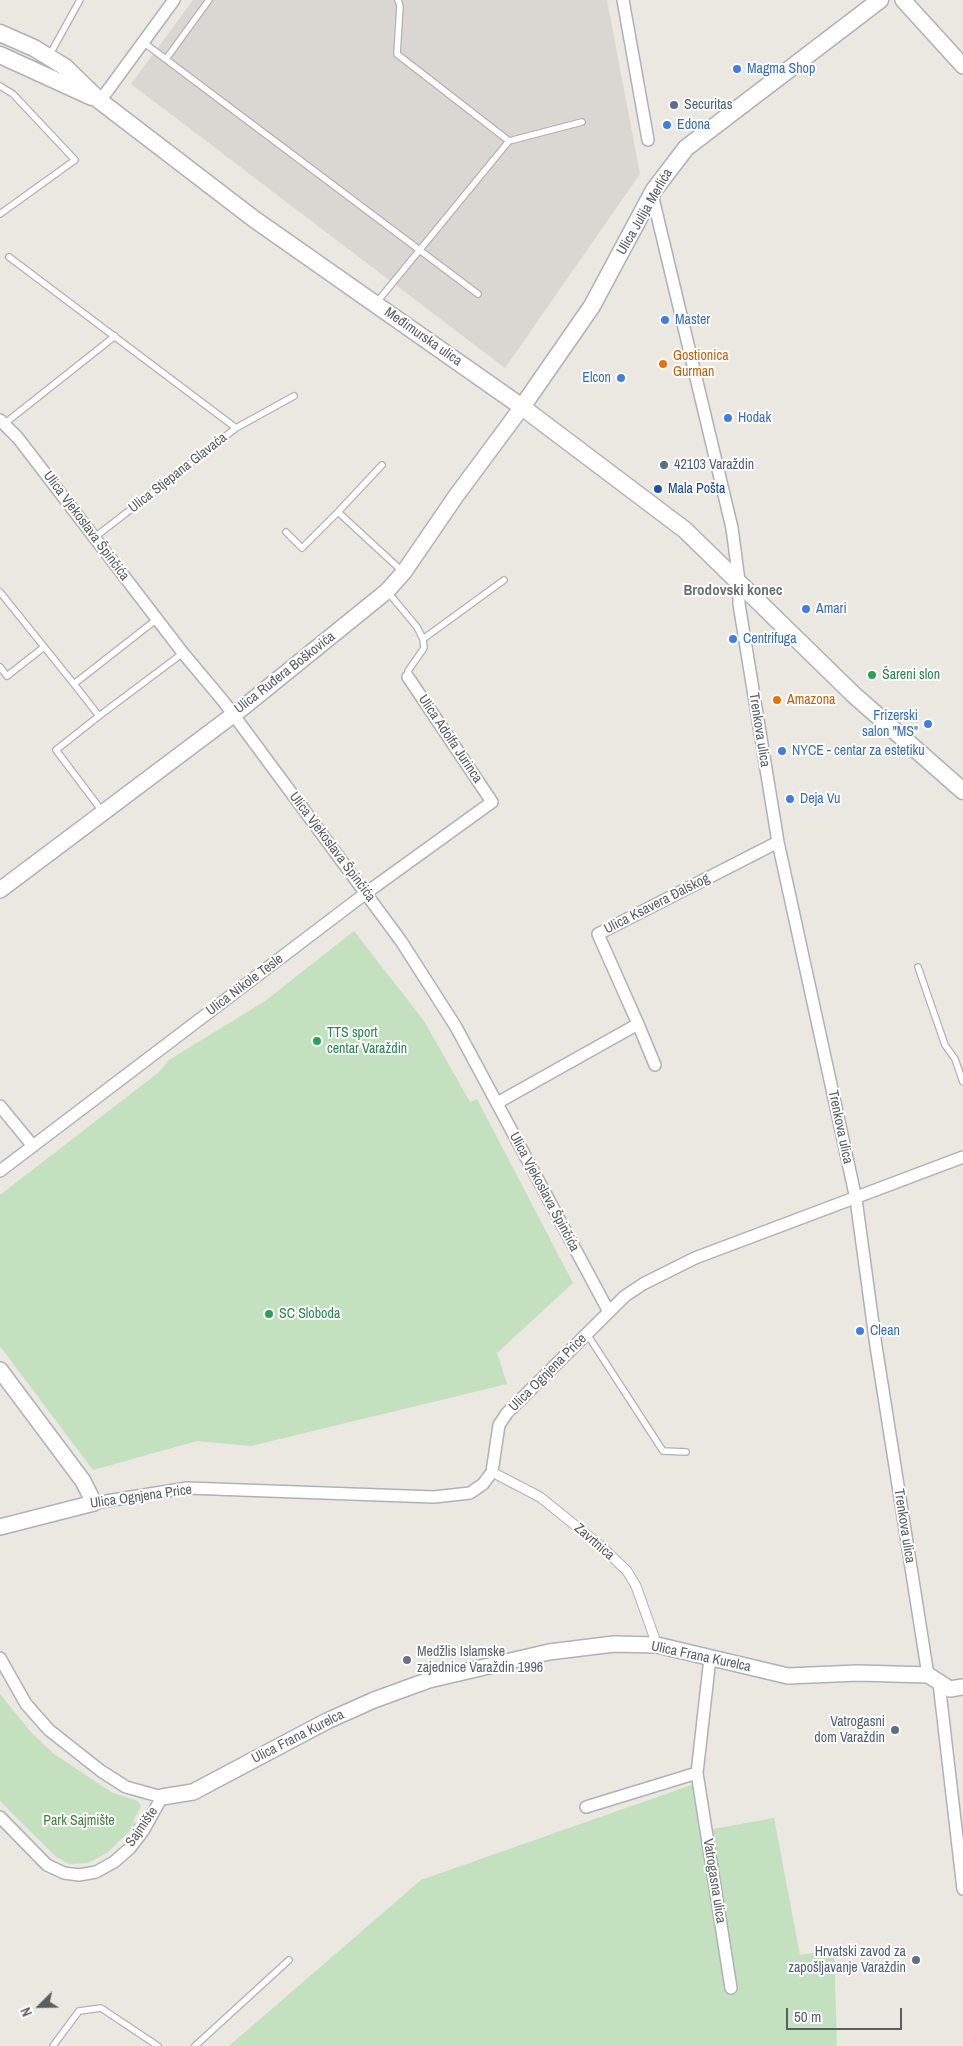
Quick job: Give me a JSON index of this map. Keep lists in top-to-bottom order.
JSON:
{
  "streets": {
    "main road": ["Ulica Julija Merlića", "Međimurska ulica"],
    "street": [
      "Ulica Vjekoslava Špinčića",
      "Ulica Ruđera Boškovića",
      "Trenkova ulica",
      "Ulica Adolfa Jurinca",
      "Ulica Ksavera Đalskog",
      "Ulica Nikole Tesle",
      "Ulica Ognjena Price",
      "Zavrtnica",
      "Ulica Frana Kurelca",
      "Sajmište",
      "Vatrogasna ulica"
    ],
    "lane": ["Ulica Stjepana Glavaća"]
  },
  "crossings": [
    ["Ulica Julija Merlića", "Međimurska ulica"],
    ["Ulica Julija Merlića", "Ulica Ruđera Boškovića"],
    ["Ulica Julija Merlića", "Trenkova ulica"],
    ["Međimurska ulica", "Ulica Ruđera Boškovića"],
    ["Međimurska ulica", "Trenkova ulica"],
    ["Ulica Stjepana Glavaća", "Ulica Vjekoslava Špinčića"],
    ["Ulica Vjekoslava Špinčića", "Ulica Ruđera Boškovića"],
    ["Ulica Vjekoslava Špinčića", "Ulica Nikole Tesle"],
    ["Ulica Vjekoslava Špinčića", "Ulica Ognjena Price"],
    ["Trenkova ulica", "Ulica Ksavera Đalskog"],
    ["Trenkova ulica", "Ulica Ognjena Price"],
    ["Trenkova ulica", "Ulica Frana Kurelca"],
    ["Ulica Adolfa Jurinca", "Ulica Nikole Tesle"],
    ["Ulica Ognjena Price", "Zavrtnica"],
    ["Zavrtnica", "Ulica Frana Kurelca"],
    ["Ulica Frana Kurelca", "Sajmište"],
    ["Ulica Frana Kurelca", "Vatrogasna ulica"]
  ],
  "districts": ["Brodovski konec"],
  "parks": ["Park Sajmište"],
  "places": [
    "Magma Shop",
    "Securitas",
    "Edona",
    "Master",
    "Gostionica Gurman",
    "Elcon",
    "Hodak",
    "42103 Varaždin",
    "Mala Pošta",
    "Amari",
    "Centrifuga",
    "Šareni slon",
    "Amazona",
    "Frizerski salon \"MS\"",
    "NYCE - centar za estetiku",
    "Deja Vu",
    "TTS sport centar Varaždin",
    "SC Sloboda",
    "Clean",
    "Medžlis Islamske zajednice Varaždin 1996",
    "Vatrogasni dom Varaždin",
    "Hrvatski zavod za zapošljavanje Varaždin"
  ],
  "scale_bar": "50 m",
  "north": "bottom left"
}
